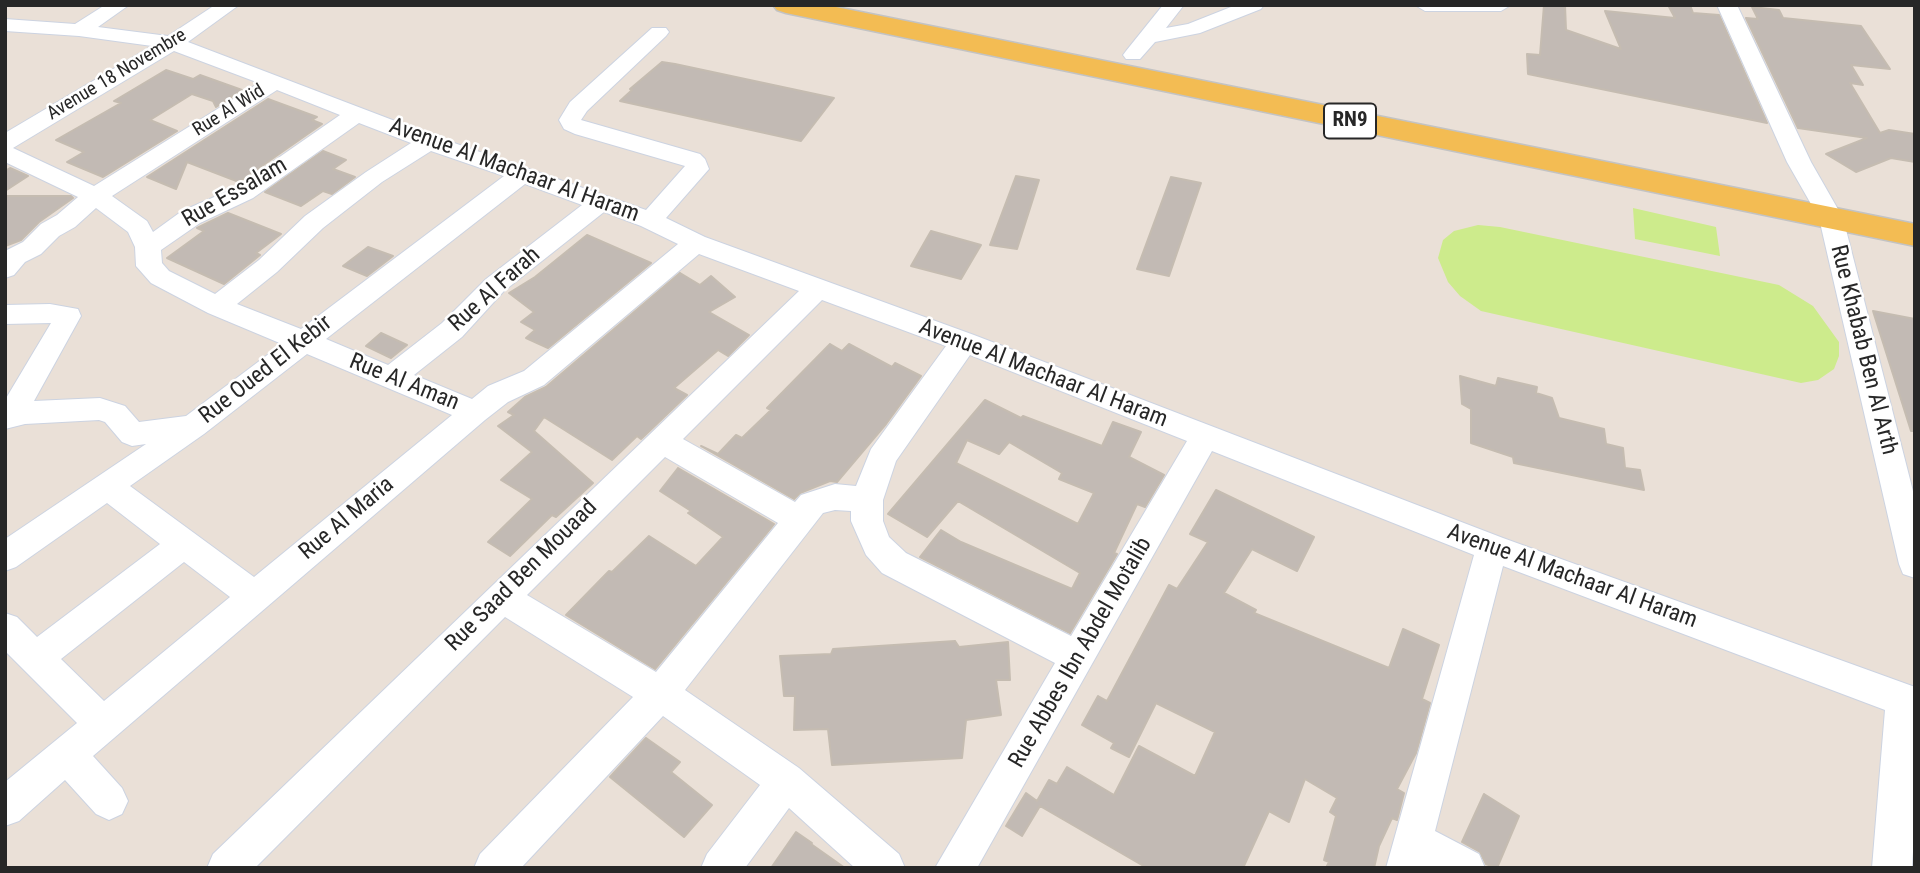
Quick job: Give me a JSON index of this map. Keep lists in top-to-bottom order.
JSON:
{
  "streets": {
    "main road": ["RN9"],
    "street": [
      "Avenue 18 Novembre",
      "Rue Al Wid",
      "Avenue Al Machaar Al Haram",
      "Rue Essalam",
      "Rue Al Farah",
      "Rue Khabab Ben Al Arth",
      "Rue Oued El Kebir",
      "Rue Al Aman",
      "Rue Al Maria",
      "Rue Saad Ben Mouaad",
      "Rue Abbes Ibn Abdel Motalib"
    ]
  },
  "crossings": [
    ["Avenue 18 Novembre", "Avenue Al Machaar Al Haram"],
    ["Rue Al Wid", "Avenue Al Machaar Al Haram"],
    ["Rue Al Wid", "Rue Al Aman"],
    ["RN9", "Rue Khabab Ben Al Arth"],
    ["Avenue Al Machaar Al Haram", "Rue Essalam"],
    ["Avenue Al Machaar Al Haram", "Rue Al Farah"],
    ["Avenue Al Machaar Al Haram", "Rue Oued El Kebir"],
    ["Avenue Al Machaar Al Haram", "Rue Al Maria"],
    ["Avenue Al Machaar Al Haram", "Rue Saad Ben Mouaad"],
    ["Avenue Al Machaar Al Haram", "Rue Abbes Ibn Abdel Motalib"],
    ["Rue Essalam", "Rue Al Aman"],
    ["Rue Al Farah", "Rue Al Aman"],
    ["Rue Oued El Kebir", "Rue Al Aman"],
    ["Rue Al Aman", "Rue Al Maria"]
  ]
}
